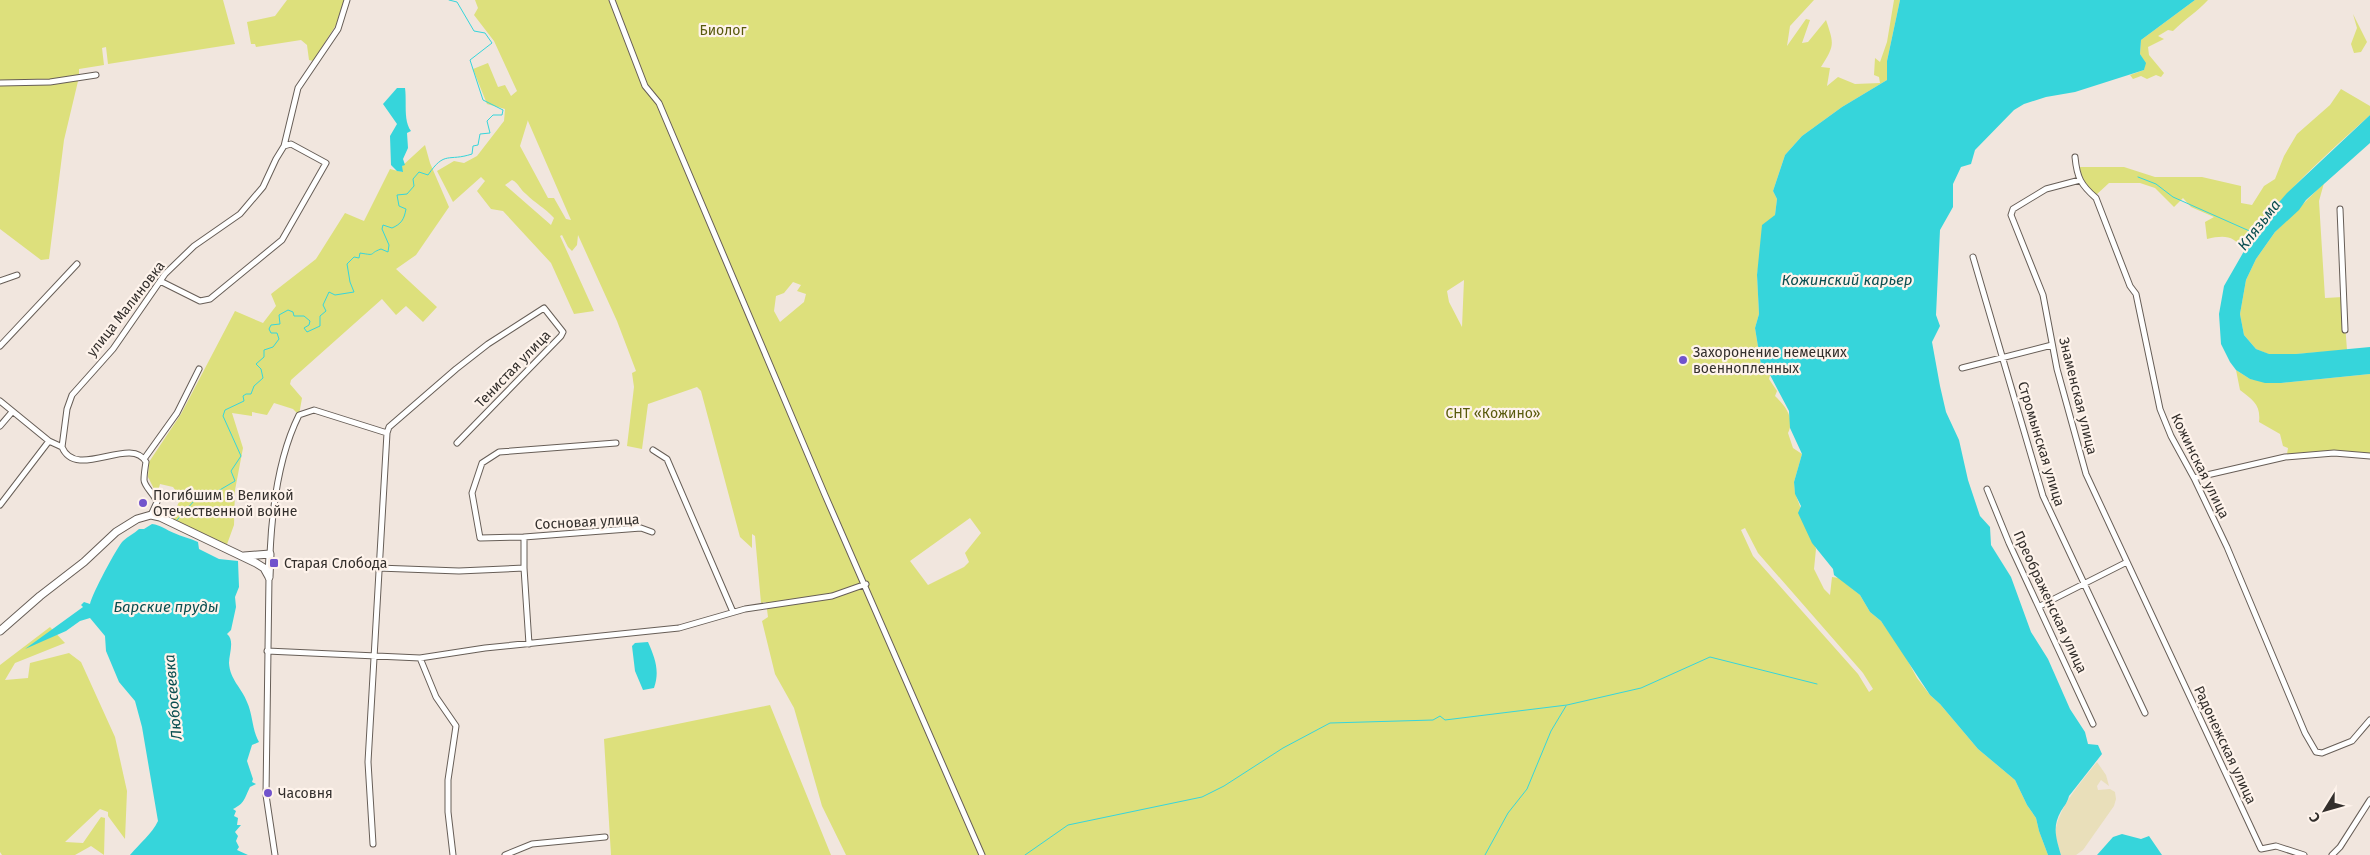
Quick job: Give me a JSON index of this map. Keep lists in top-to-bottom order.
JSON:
{
  "streets": {
    "street": [
      "улица Малиновка",
      "Тенистая улица",
      "Знаменская улица",
      "Стромынская улица",
      "Кожинская улица",
      "Сосновая улица",
      "Преображенская улица",
      "Радонежская улица"
    ]
  },
  "crossings": [
    ["Знаменская улица", "Кожинская улица"],
    ["Знаменская улица", "Радонежская улица"]
  ],
  "water": [
    "Клязьма",
    "Кожинский карьер",
    "Барские пруды",
    "Любосеевка"
  ],
  "parks": ["Биолог", "СНТ «Кожино»"],
  "places": {
    "other": ["Захоронение немецких военнопленных", "Погибшим в Великой Отечественной войне", "Часовня"],
    "transit": ["Старая Слобода"]
  },
  "north": "bottom left"
}
